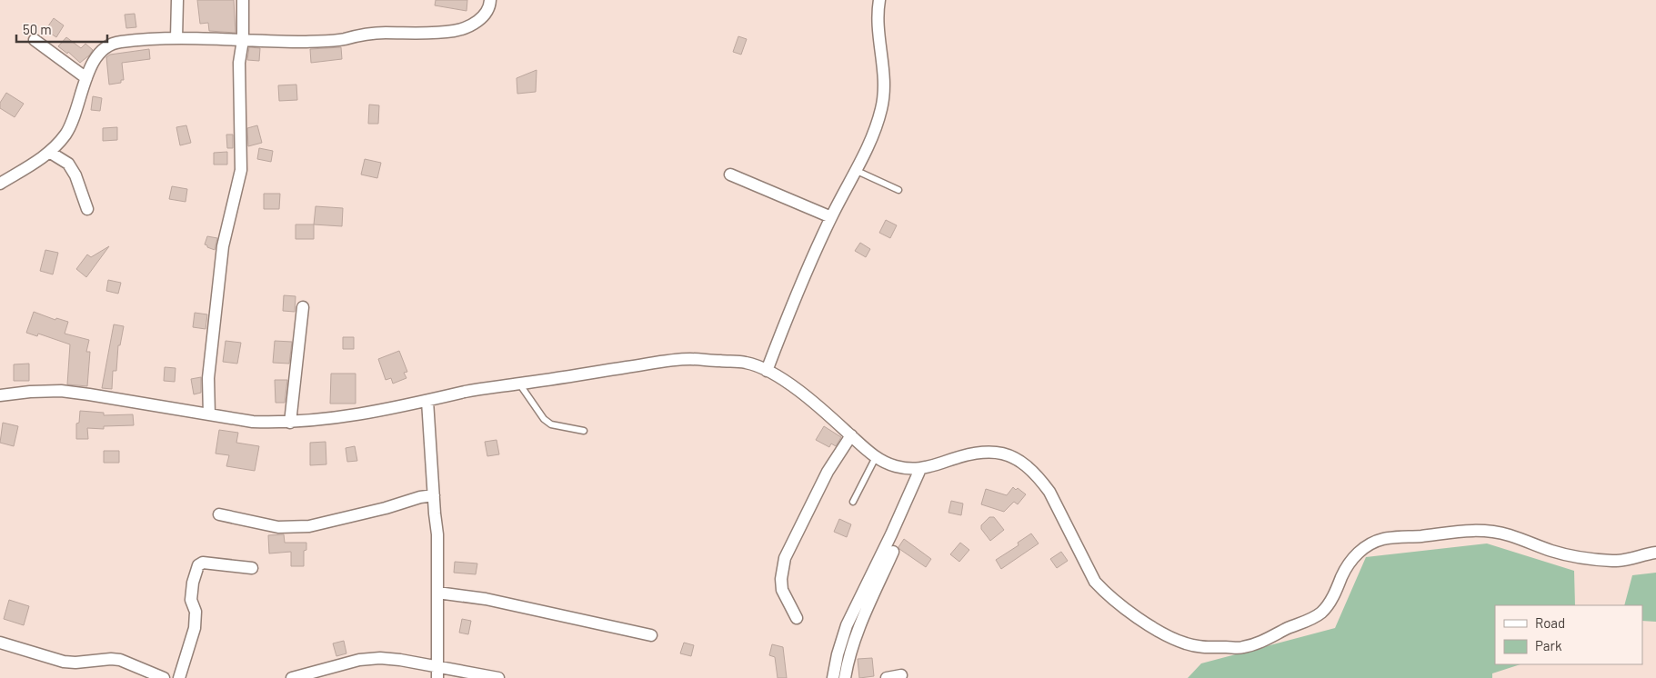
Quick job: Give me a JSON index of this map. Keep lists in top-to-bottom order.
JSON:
{
  "legend": ["Road", "Park"],
  "scale_bar": "50 m"
}
